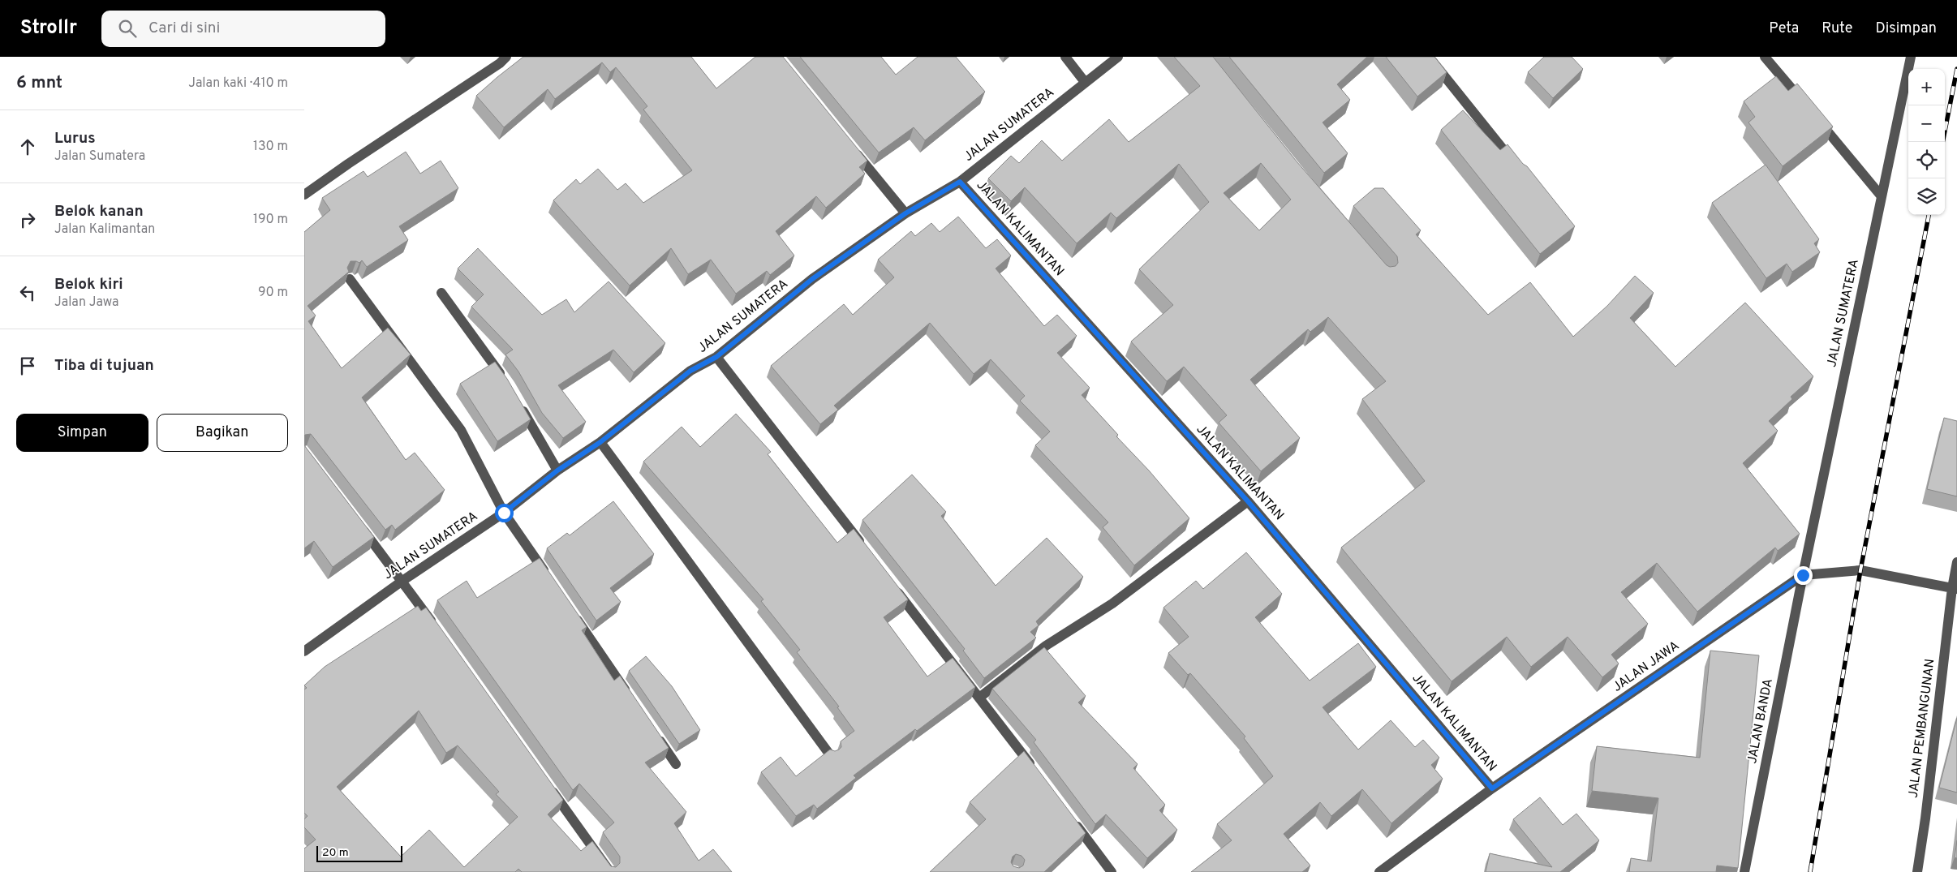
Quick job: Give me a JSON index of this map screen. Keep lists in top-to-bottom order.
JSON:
{
  "streets": {
    "street": [
      "JALAN SUMATERA",
      "JALAN KALIMANTAN",
      "JALAN JAWA",
      "JALAN BANDA",
      "JALAN PEMBANGUNAN"
    ]
  },
  "crossings": [
    ["JALAN SUMATERA", "JALAN KALIMANTAN"],
    ["JALAN SUMATERA", "JALAN JAWA"],
    ["JALAN SUMATERA", "JALAN BANDA"],
    ["JALAN KALIMANTAN", "JALAN JAWA"],
    ["JALAN JAWA", "JALAN BANDA"],
    ["JALAN JAWA", "JALAN PEMBANGUNAN"]
  ],
  "scale_bar": "20 m",
  "page": {
    "header": "Strollr",
    "search": "Cari di sini",
    "nav": ["Peta", "Rute", "Disimpan"],
    "heading": ["6 mnt", "Jalan kaki · 410 m"],
    "map_buttons": ["+", "−"],
    "list": [
      ["Lurus", "Jalan Sumatera", "130 m"],
      ["Belok kanan", "Jalan Kalimantan", "190 m"],
      ["Belok kiri", "Jalan Jawa", "90 m"],
      "Tiba di tujuan"
    ],
    "buttons": ["Simpan", "Bagikan"],
    "scale": "20 m"
  }
}
